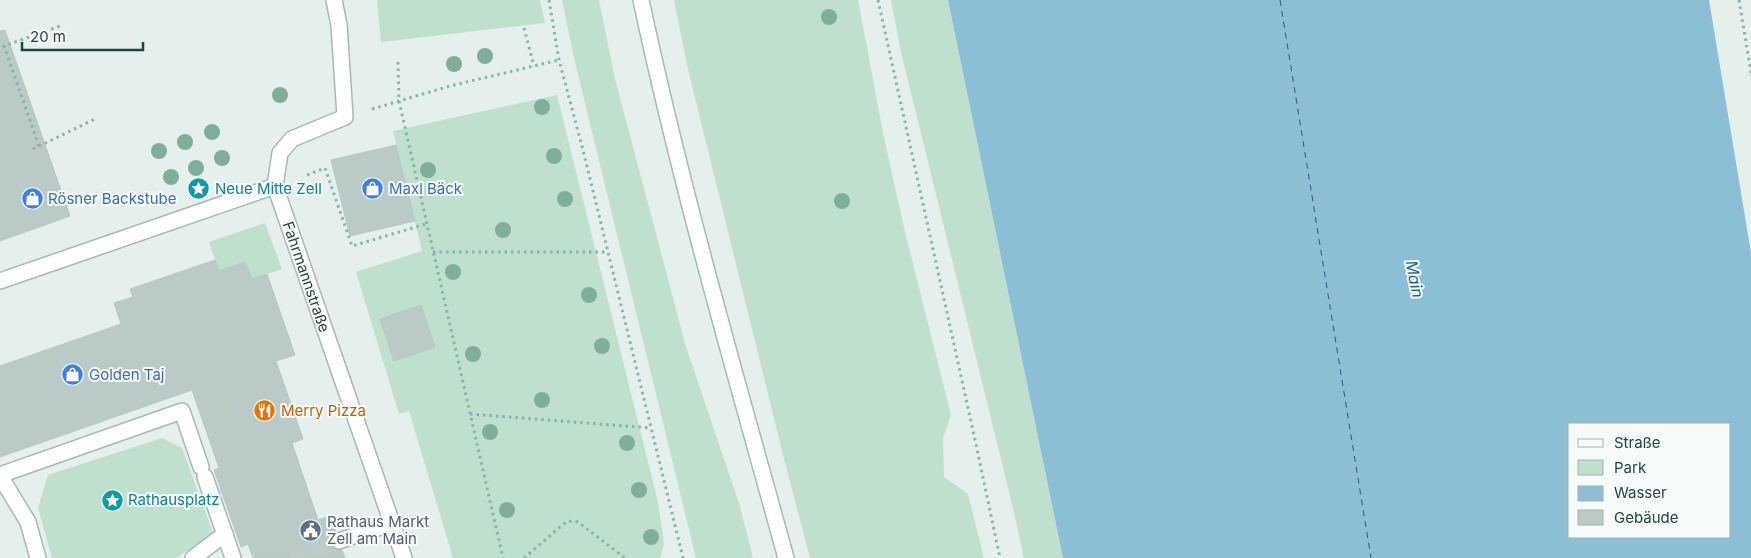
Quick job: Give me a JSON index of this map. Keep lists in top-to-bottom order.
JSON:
{
  "streets": {
    "street": ["Fahrmannstraße"]
  },
  "water": ["Main"],
  "places": {
    "place": ["Neue Mitte Zell", "Rathausplatz"],
    "shop": ["Maxl Bäck", "Rösner Backstube", "Golden Taj"],
    "restaurant": ["Merry Pizza"],
    "public building": ["Rathaus Markt Zell am Main"]
  },
  "legend": [
    "Straße",
    "Park",
    "Wasser",
    "Gebäude"
  ],
  "scale_bar": "20 m"
}
